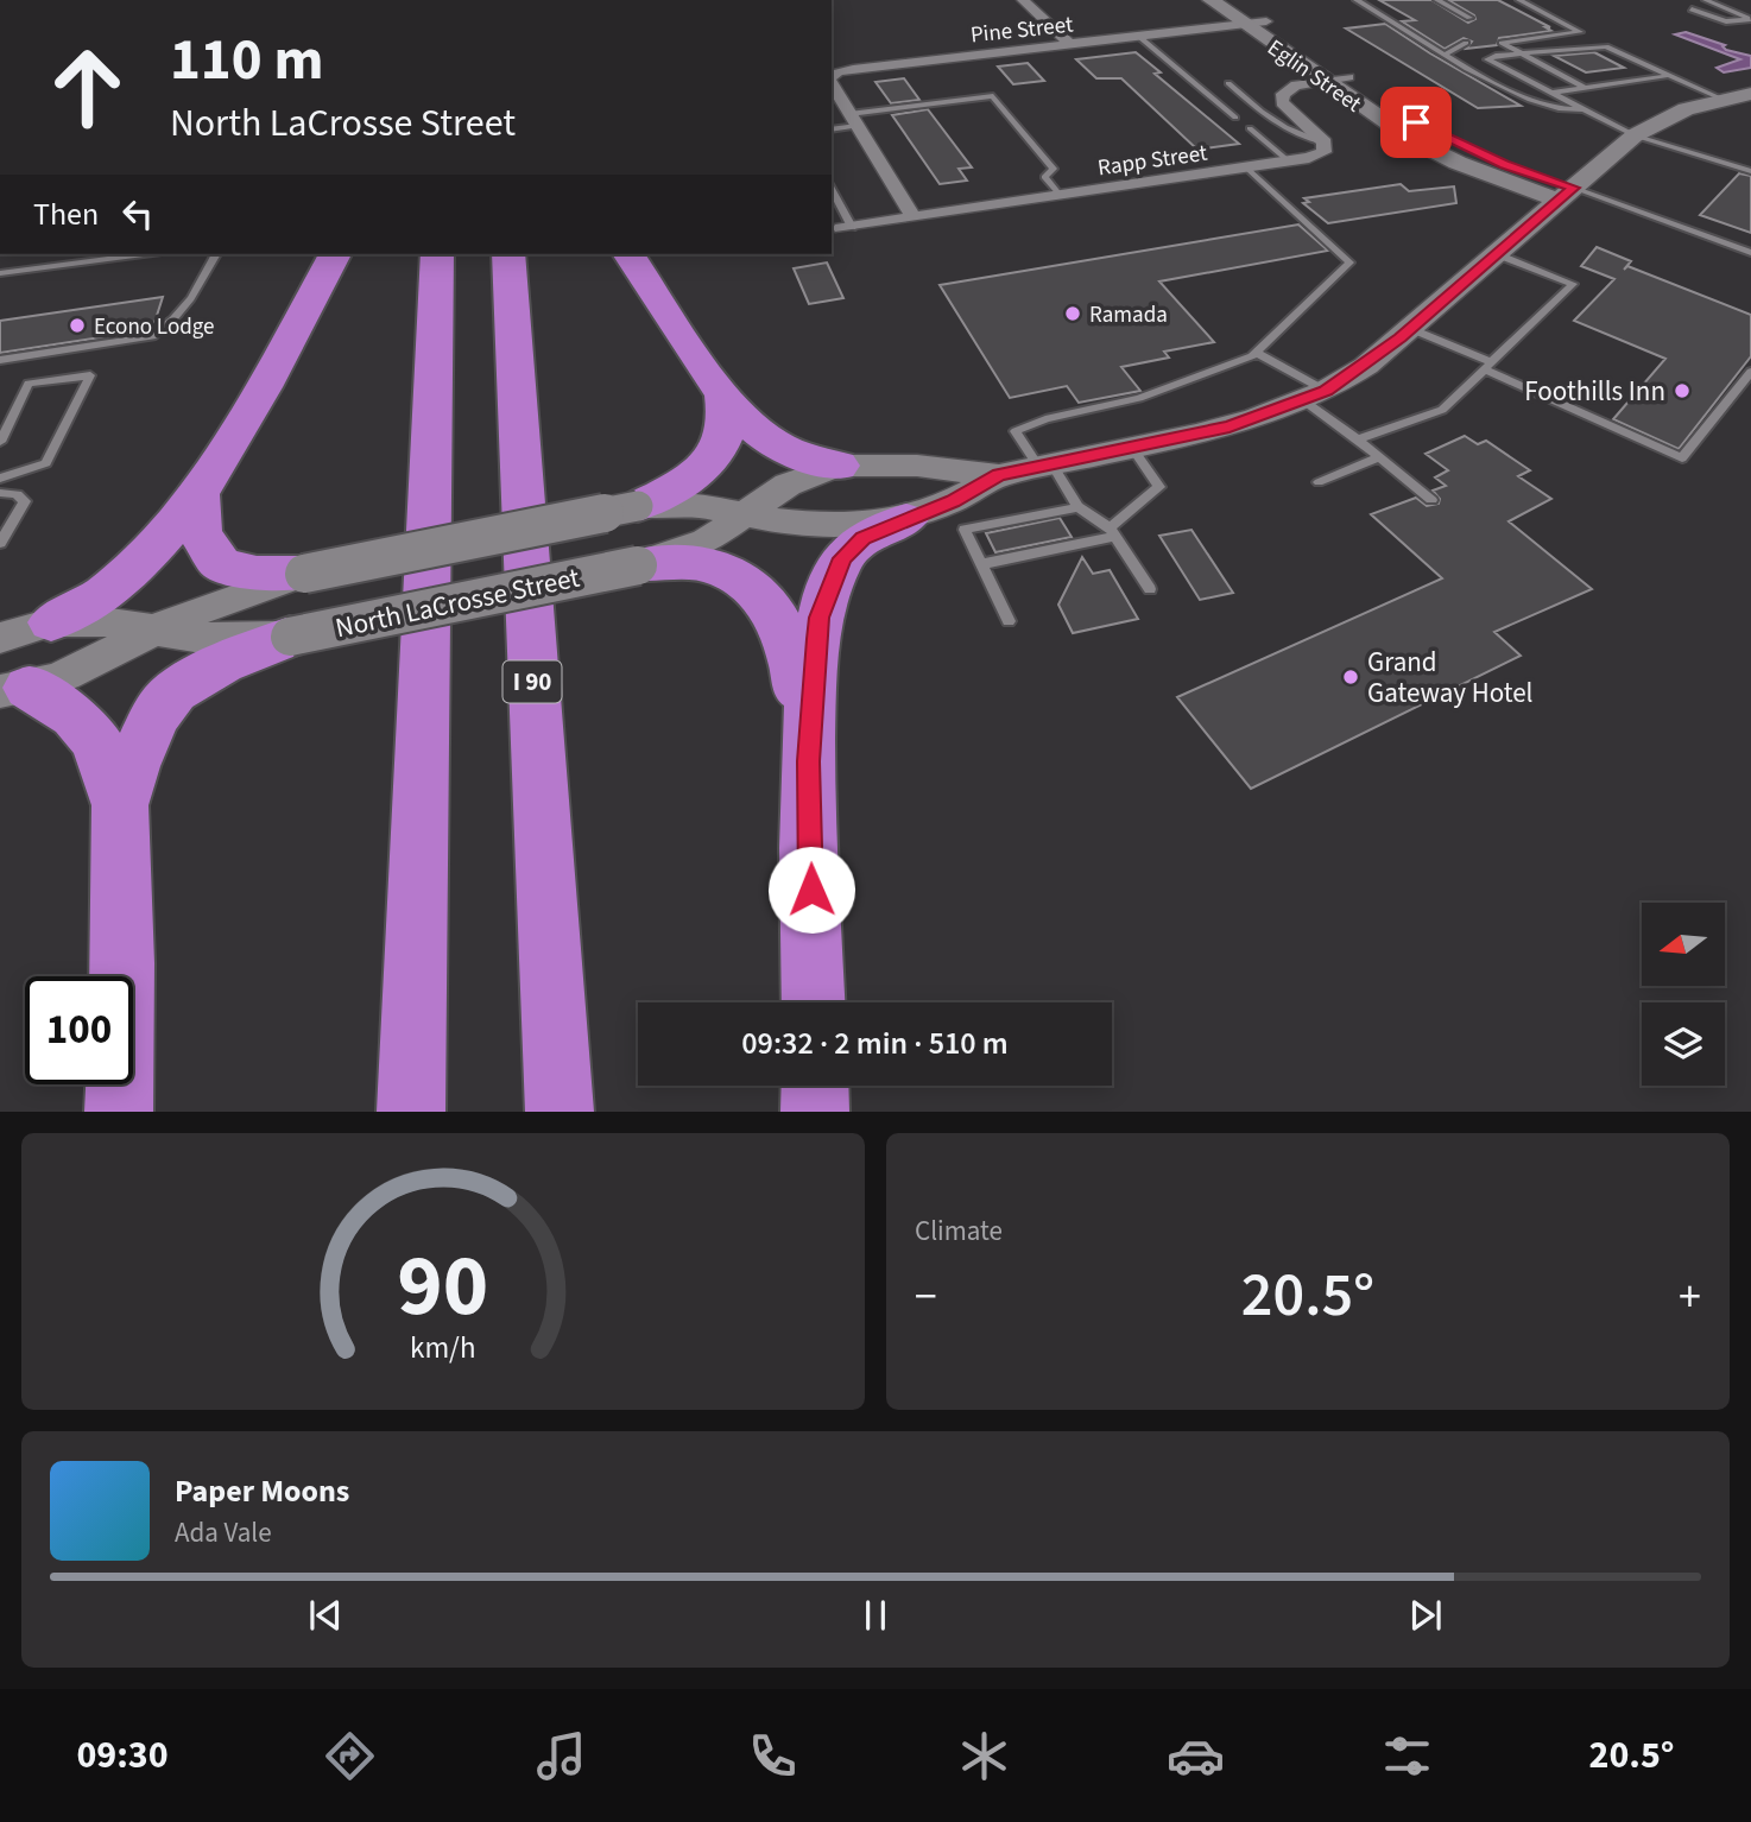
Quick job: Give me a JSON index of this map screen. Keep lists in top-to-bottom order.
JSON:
{
  "streets": {
    "highway": ["I 90"],
    "main road": ["Eglin Street", "North LaCrosse Street"],
    "street": ["Pine Street", "Rapp Street"]
  },
  "crossings": [
    ["Pine Street", "Eglin Street"],
    ["Eglin Street", "North LaCrosse Street"]
  ],
  "places": [
    "Ramada",
    "Econo Lodge",
    "Foothills Inn",
    "Grand Gateway Hotel"
  ],
  "north": "left",
  "page": {
    "turn": ["110 m", "North LaCrosse Street"],
    "then": "Then",
    "limit": "100",
    "trip": "09:32 · 2 min · 510 m",
    "tile": "Climate",
    "heat": ["−", "20.5°", "+"],
    "song": ["Paper Moons", "Ada Vale"],
    "tabs": ["09:30", "20.5°"],
    "gauge": ["90", "km/h"]
  }
}
